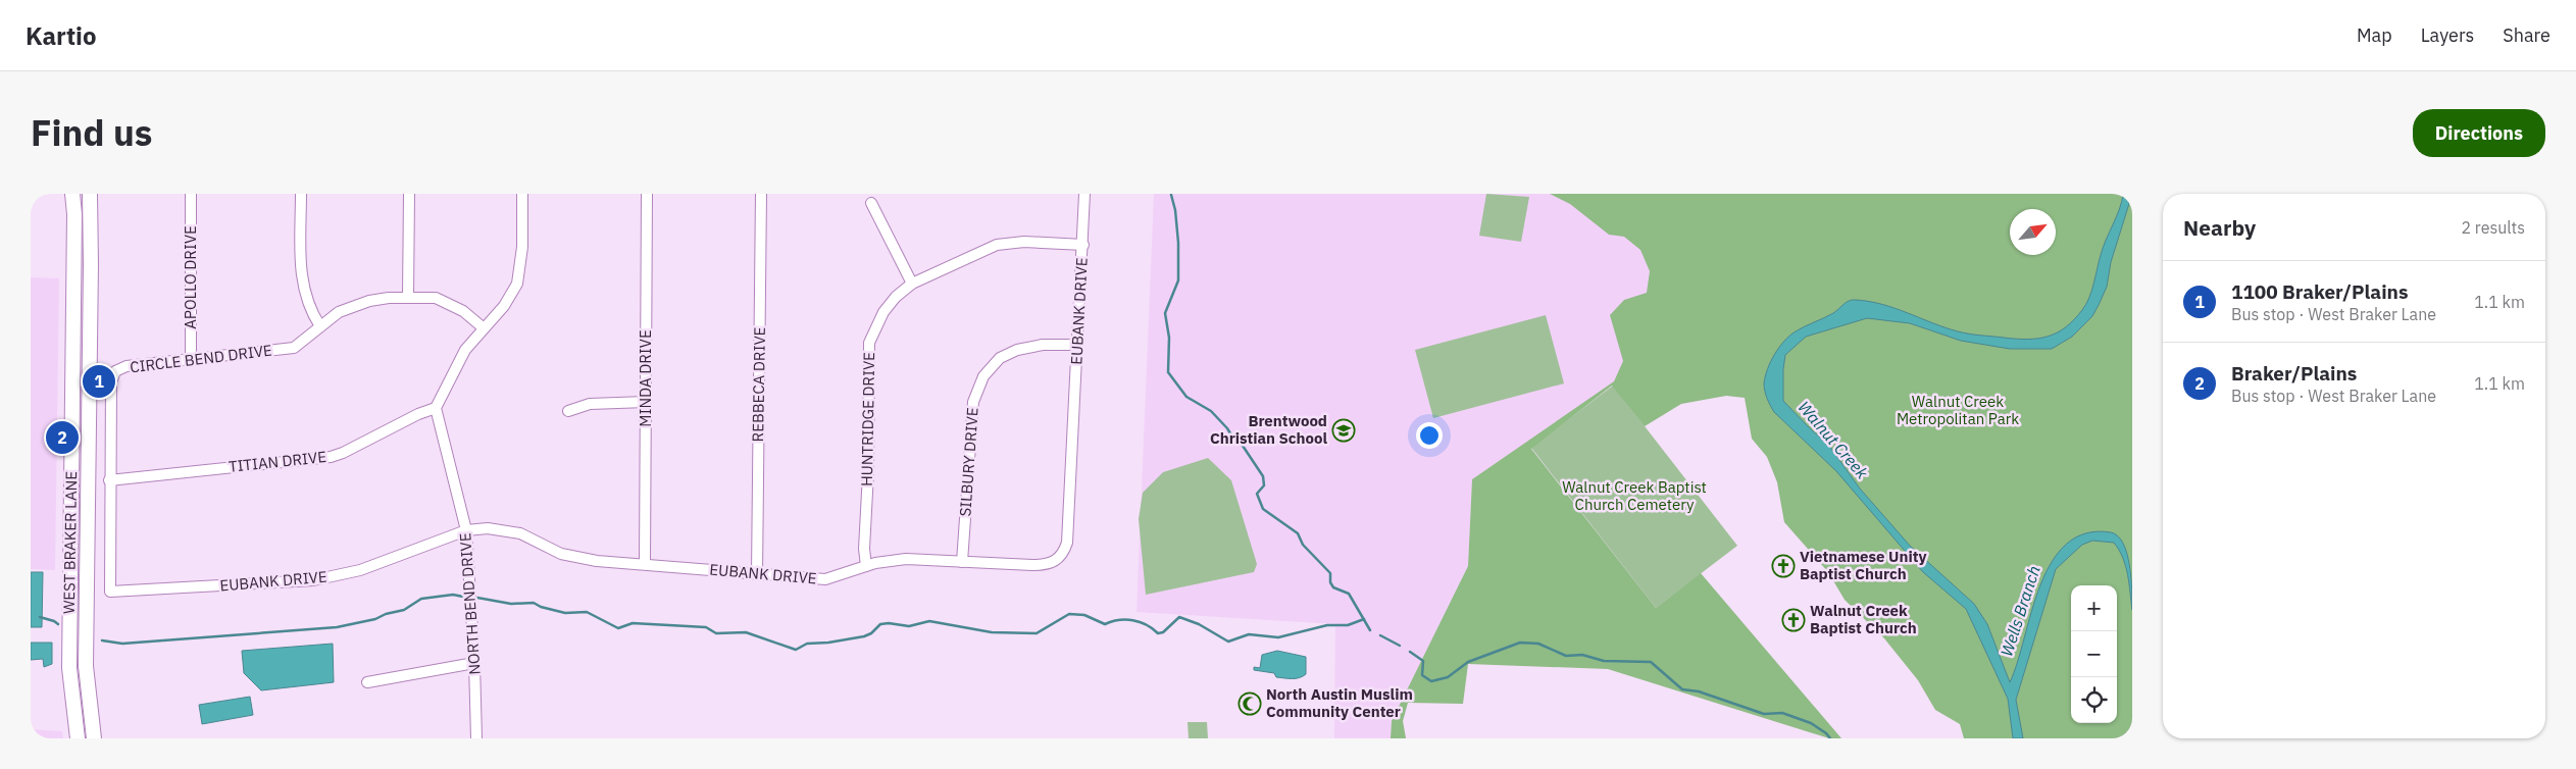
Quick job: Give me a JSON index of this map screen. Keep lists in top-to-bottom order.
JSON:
{
  "streets": {
    "main road": ["WEST BRAKER LANE"],
    "street": [
      "APOLLO DRIVE",
      "EUBANK DRIVE",
      "CIRCLE BEND DRIVE",
      "MINDA DRIVE",
      "REBBECA DRIVE",
      "HUNTRIDGE DRIVE",
      "TITIAN DRIVE",
      "SILBURY DRIVE",
      "NORTH BEND DRIVE"
    ]
  },
  "crossings": [
    ["APOLLO DRIVE", "CIRCLE BEND DRIVE"],
    ["EUBANK DRIVE", "CIRCLE BEND DRIVE"],
    ["EUBANK DRIVE", "MINDA DRIVE"],
    ["EUBANK DRIVE", "REBBECA DRIVE"],
    ["EUBANK DRIVE", "HUNTRIDGE DRIVE"],
    ["EUBANK DRIVE", "SILBURY DRIVE"],
    ["EUBANK DRIVE", "NORTH BEND DRIVE"],
    ["CIRCLE BEND DRIVE", "TITIAN DRIVE"],
    ["TITIAN DRIVE", "NORTH BEND DRIVE"]
  ],
  "water": ["Walnut Creek", "Wells Branch"],
  "parks": ["Walnut Creek Metropolitan Park", "Walnut Creek Baptist Church Cemetery"],
  "places": {
    "school or university": ["Brentwood Christian School"],
    "church": ["Vietnamese Unity Baptist Church", "Walnut Creek Baptist Church"],
    "mosque": ["North Austin Muslim Community Center"]
  },
  "north": "top right",
  "page": {
    "header": "Kartio",
    "nav": ["Map", "Layers", "Share"],
    "title": "Find us",
    "buttons": "Directions",
    "heading": ["Nearby", "2 results"],
    "list": [
      {
        "mark": "1",
        "name": "1100 Braker/Plains",
        "note": "Bus stop · West Braker Lane",
        "value": "1.1 km"
      },
      {
        "mark": "2",
        "name": "Braker/Plains",
        "note": "Bus stop · West Braker Lane",
        "value": "1.1 km"
      }
    ],
    "pins": ["1", "2"],
    "map_buttons": ["+", "−"]
  }
}
